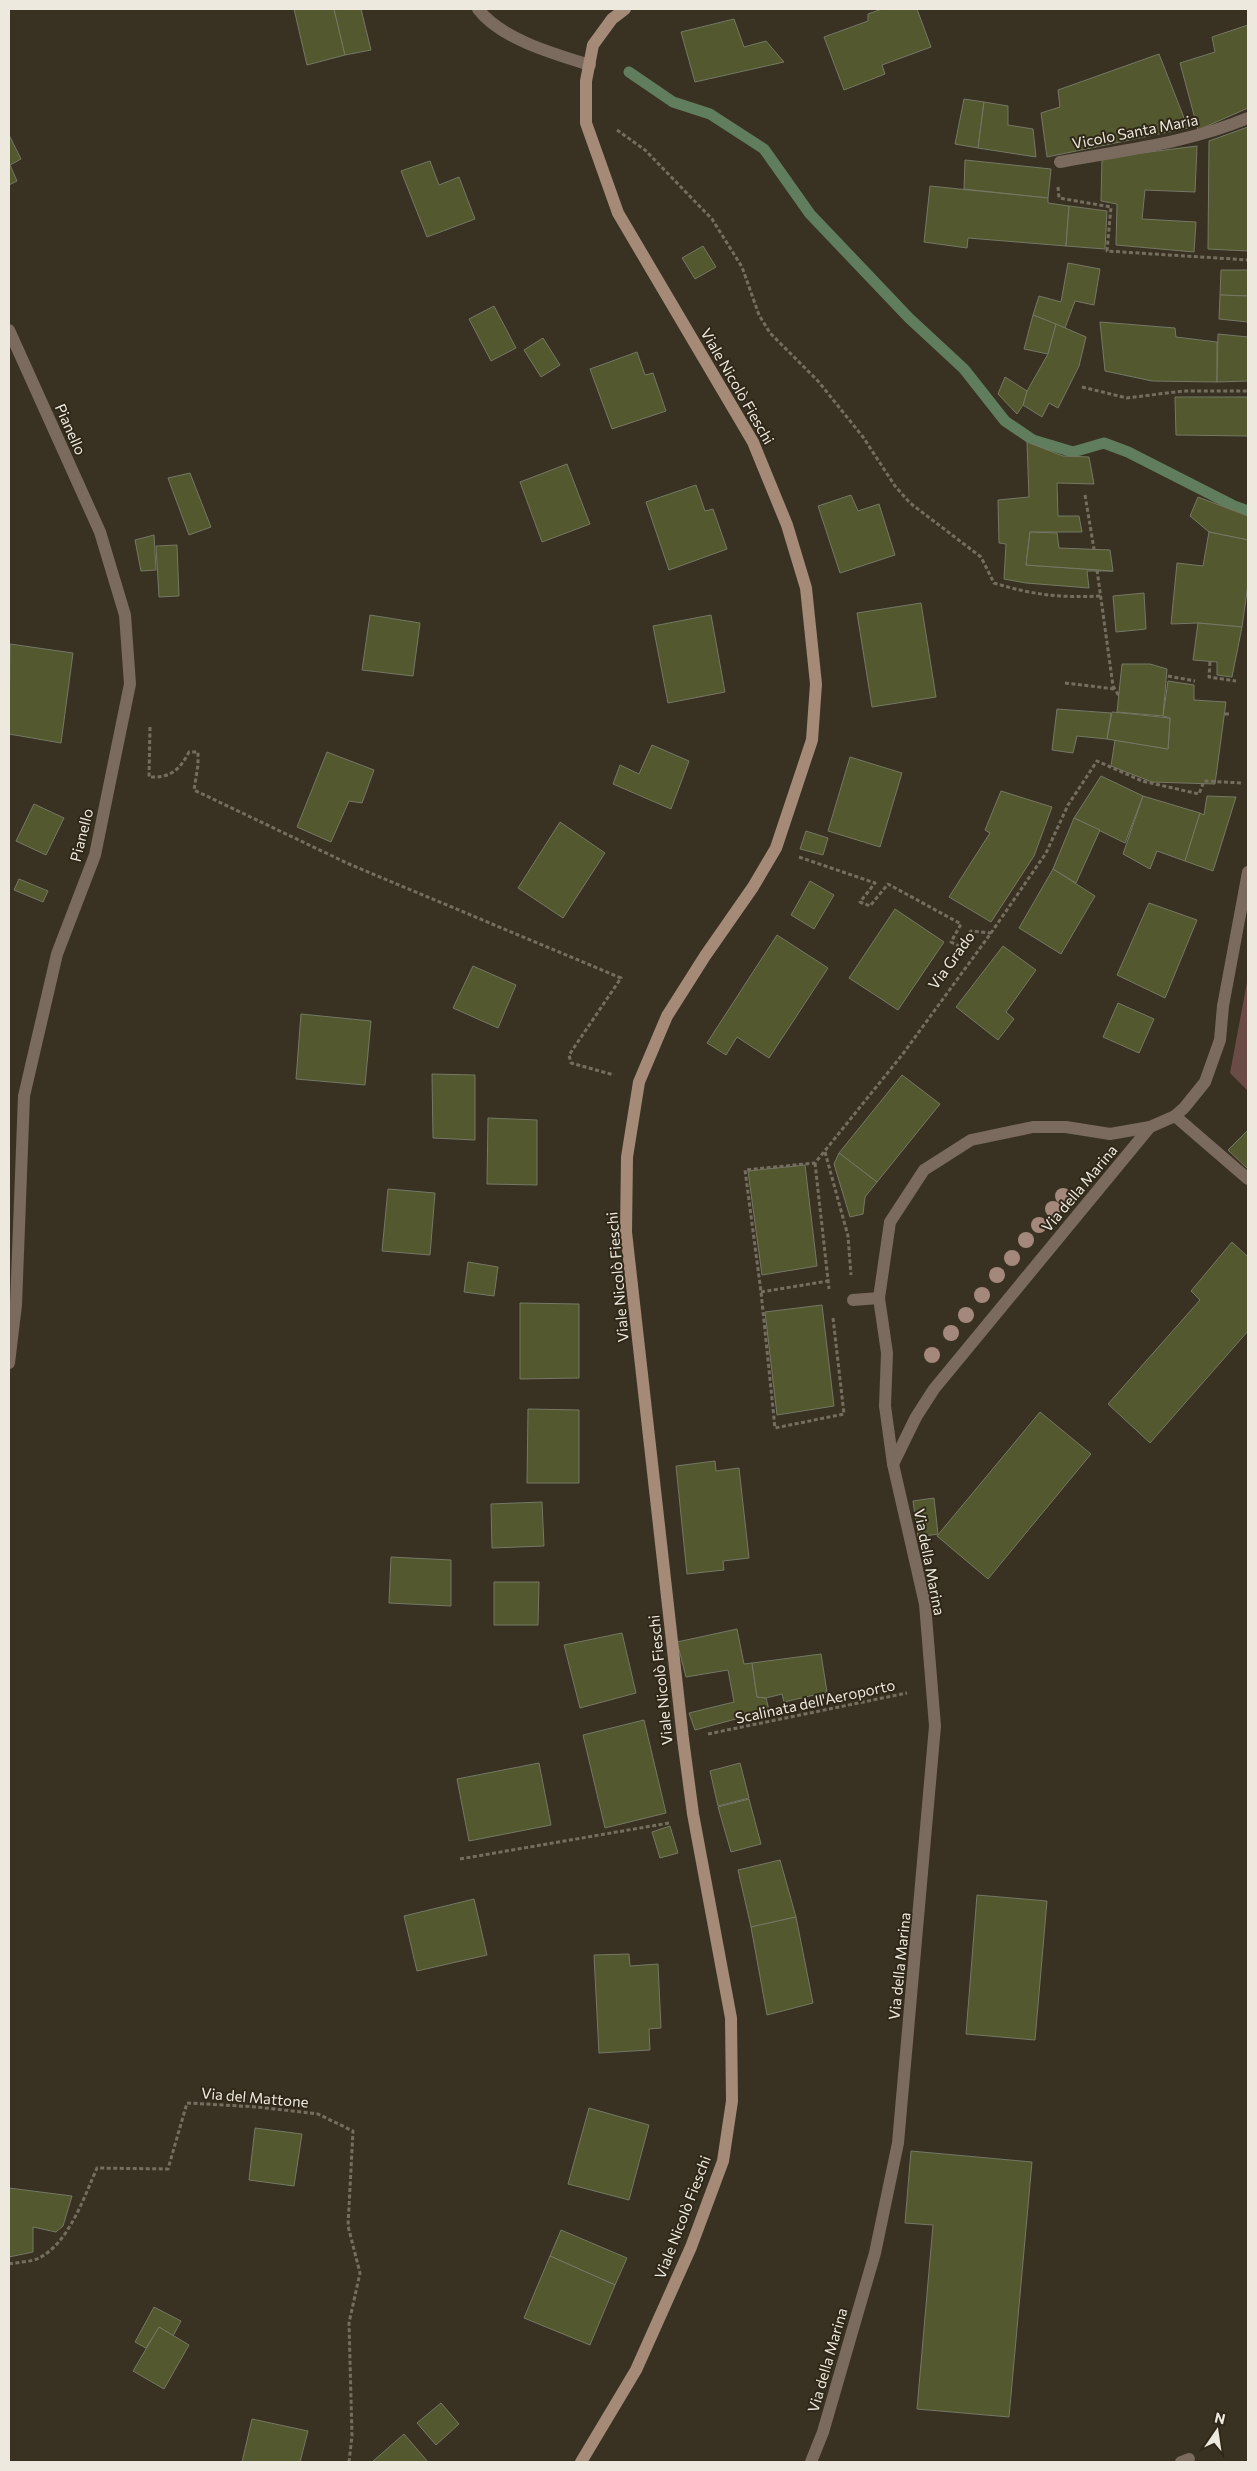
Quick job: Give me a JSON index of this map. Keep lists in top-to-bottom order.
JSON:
{
  "streets": {
    "main road": ["Viale Nicolò Fieschi"],
    "street": ["Vicolo Santa Maria", "Pianello", "Via della Marina"],
    "path": ["Via Grado", "Scalinata dell'Aeroporto", "Via del Mattone"]
  },
  "crossings": [
    ["Viale Nicolò Fieschi", "Scalinata dell'Aeroporto"],
    ["Via della Marina", "Scalinata dell'Aeroporto"]
  ],
  "north": "top"
}
